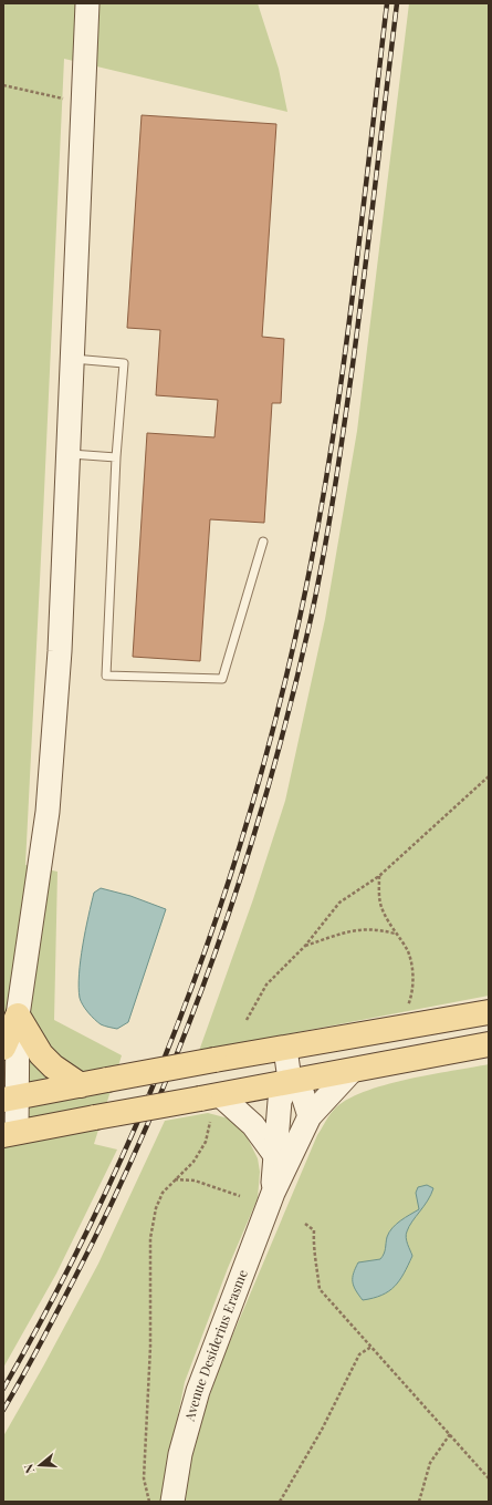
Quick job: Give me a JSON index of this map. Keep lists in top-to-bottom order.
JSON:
{
  "streets": {
    "main road": ["Avenue Desiderius Erasme"]
  },
  "north": "left"
}
